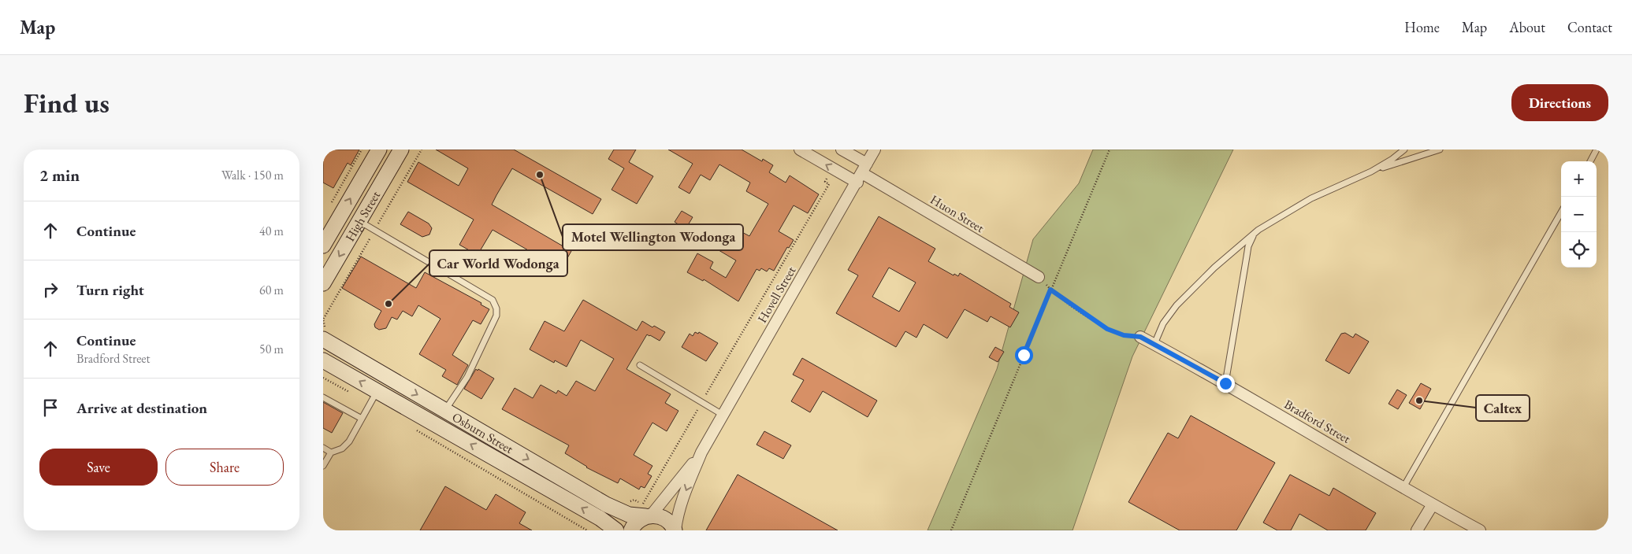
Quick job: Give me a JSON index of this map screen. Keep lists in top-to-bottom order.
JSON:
{
  "streets": {
    "street": [
      "Huon Street",
      "High Street",
      "Hovell Street",
      "Bradford Street",
      "Osburn Street"
    ]
  },
  "crossings": [
    ["Huon Street", "Hovell Street"],
    ["Hovell Street", "Osburn Street"]
  ],
  "places": ["Motel Wellington Wodonga", "Car World Wodonga", "Caltex"],
  "page": {
    "header": "Map",
    "nav": [
      "Home",
      "Map",
      "About",
      "Contact"
    ],
    "buttons": [
      "Directions",
      ["Save", "Share"]
    ],
    "title": "Find us",
    "heading": ["2 min", "Walk · 150 m"],
    "map_buttons": ["+", "−"],
    "list": [
      ["Continue", "40 m"],
      ["Turn right", "60 m"],
      ["Continue", "Bradford Street", "50 m"],
      "Arrive at destination"
    ]
  }
}
